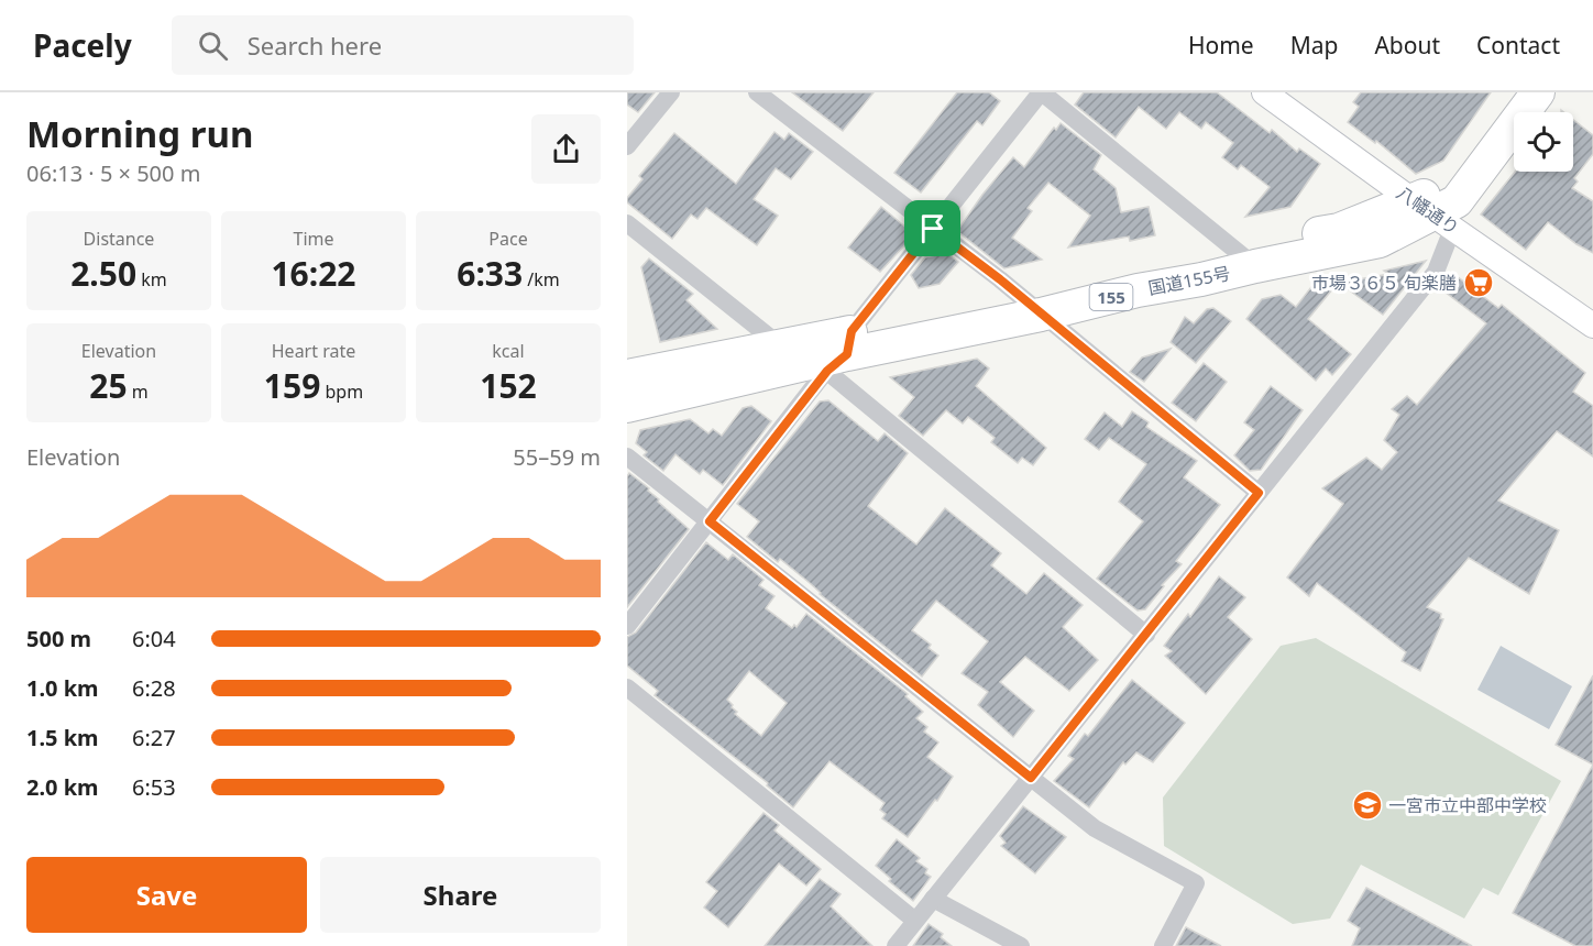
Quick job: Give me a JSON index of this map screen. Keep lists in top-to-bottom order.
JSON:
{
  "streets": {
    "highway": ["国道155号", "155"],
    "street": ["八幡通り"]
  },
  "crossings": [
    ["八幡通り", "国道155号"]
  ],
  "places": {
    "supermarket": ["市場３６５ 旬楽膳"],
    "school or university": ["一宮市立中部中学校"]
  },
  "page": {
    "header": "Pacely",
    "search": "Search here",
    "nav": [
      "Home",
      "Map",
      "About",
      "Contact"
    ],
    "heading": ["Morning run", "06:13 · 5 × 500 m"],
    "stats": [
      ["Distance", "2.50 km"],
      ["Time", "16:22"],
      ["Pace", "6:33 /km"],
      ["Elevation", "25 m"],
      ["Heart rate", "159 bpm"],
      ["kcal", "152"]
    ],
    "chart": ["Elevation", "55–59 m"],
    "list": [
      {
        "name": "500 m",
        "note": "6:04"
      },
      {
        "name": "1.0 km",
        "note": "6:28"
      },
      {
        "name": "1.5 km",
        "note": "6:27"
      },
      {
        "name": "2.0 km",
        "note": "6:53"
      }
    ],
    "buttons": ["Save", "Share"]
  }
}
